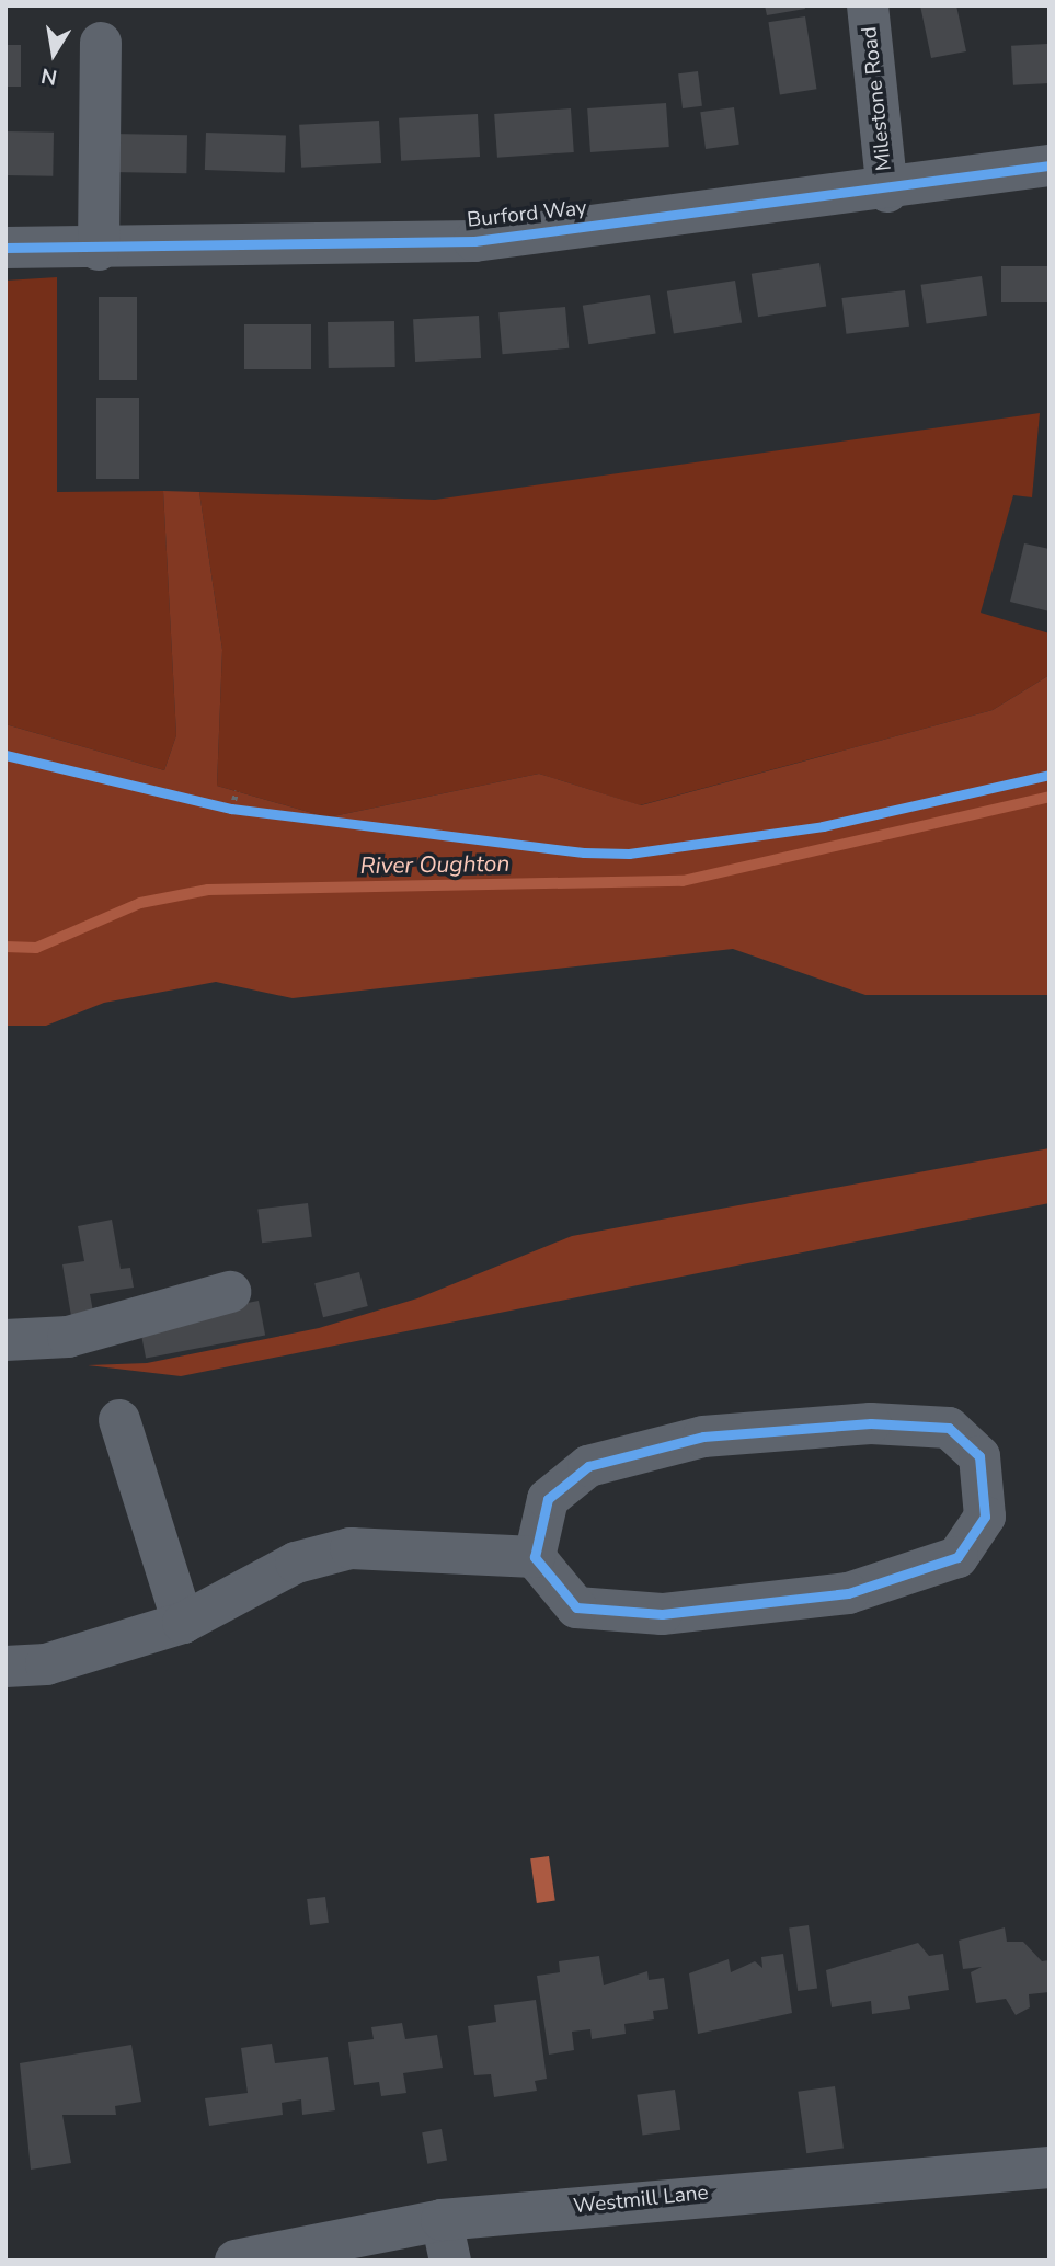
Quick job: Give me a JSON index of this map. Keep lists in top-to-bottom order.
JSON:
{
  "streets": {
    "street": ["Milestone Road", "Burford Way", "Westmill Lane"]
  },
  "crossings": [
    ["Milestone Road", "Burford Way"]
  ],
  "water": ["River Oughton"],
  "north": "bottom"
}
